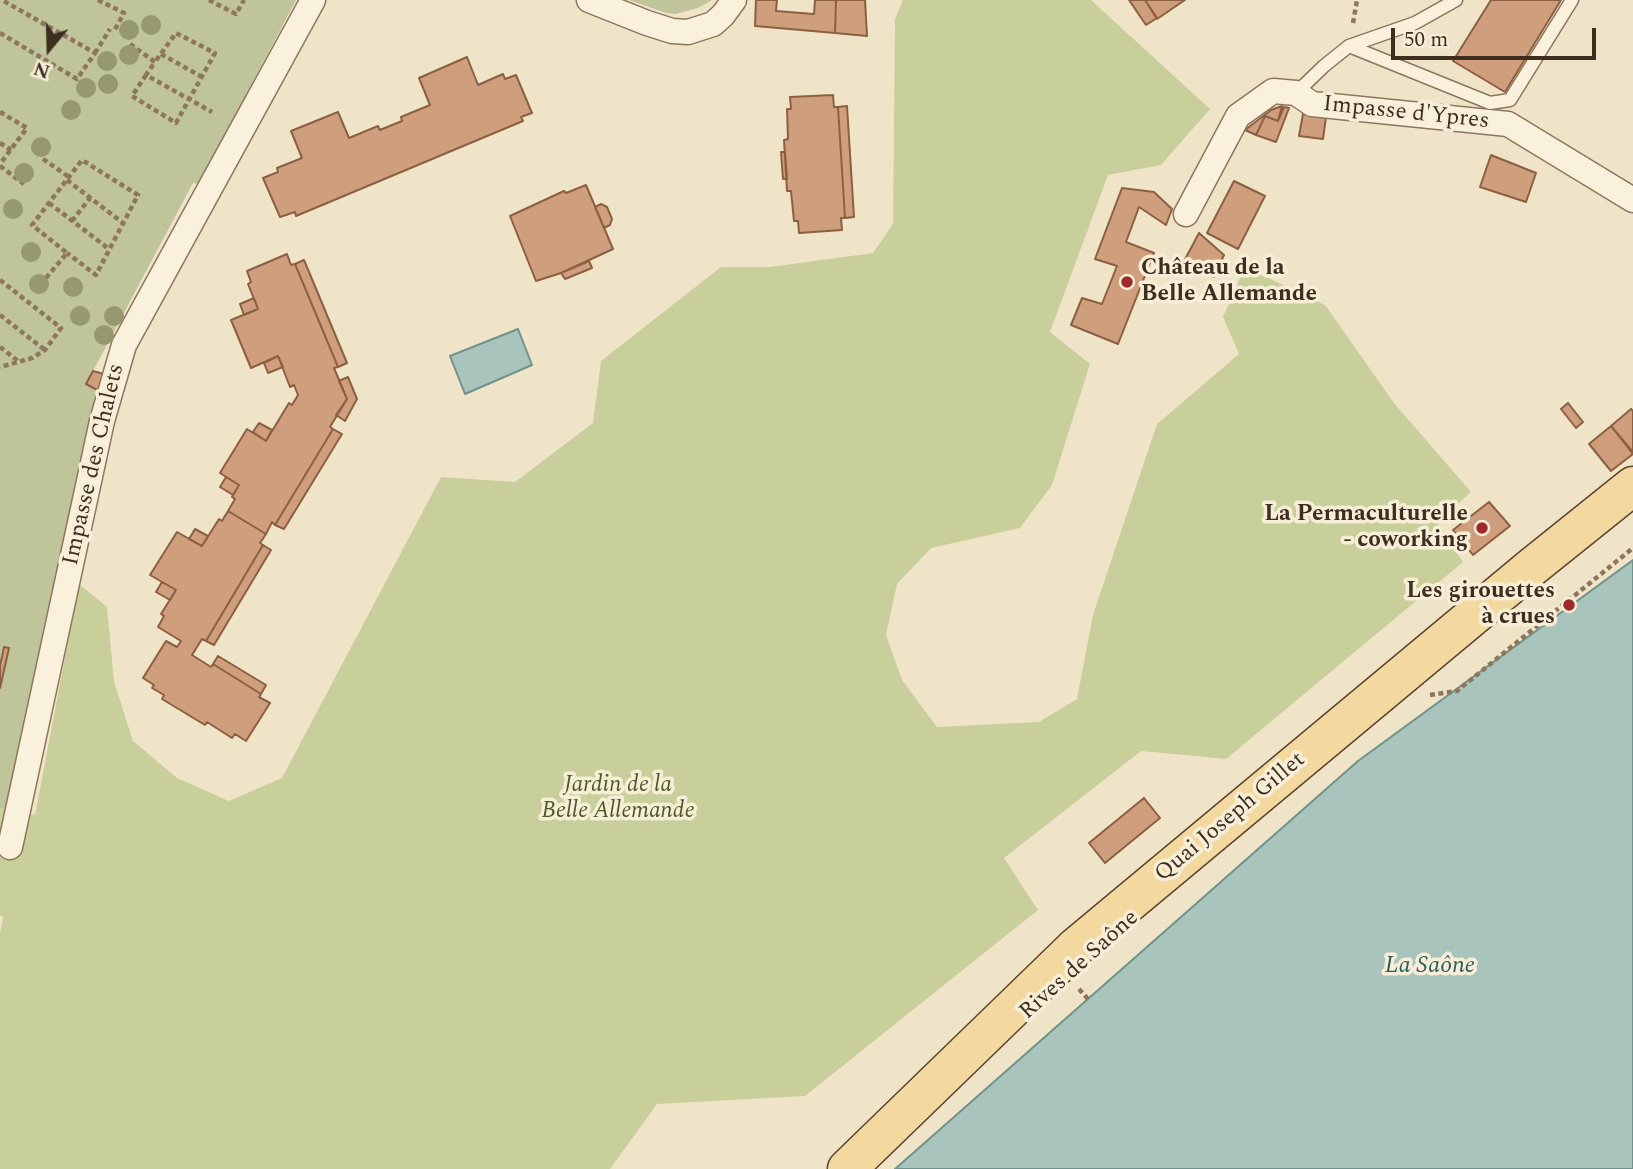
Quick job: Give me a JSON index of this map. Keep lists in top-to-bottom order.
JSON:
{
  "streets": {
    "main road": ["Quai Joseph Gillet"],
    "street": ["Impasse d'Ypres", "Impasse des Chalets"],
    "path": ["Rives de Saône"]
  },
  "water": ["La Saône"],
  "parks": ["Jardin de la Belle Allemande"],
  "places": ["Château de la Belle Allemande", "La Permaculturelle - coworking", "Les girouettes à crues"],
  "scale_bar": "50 m",
  "north": "bottom"
}
